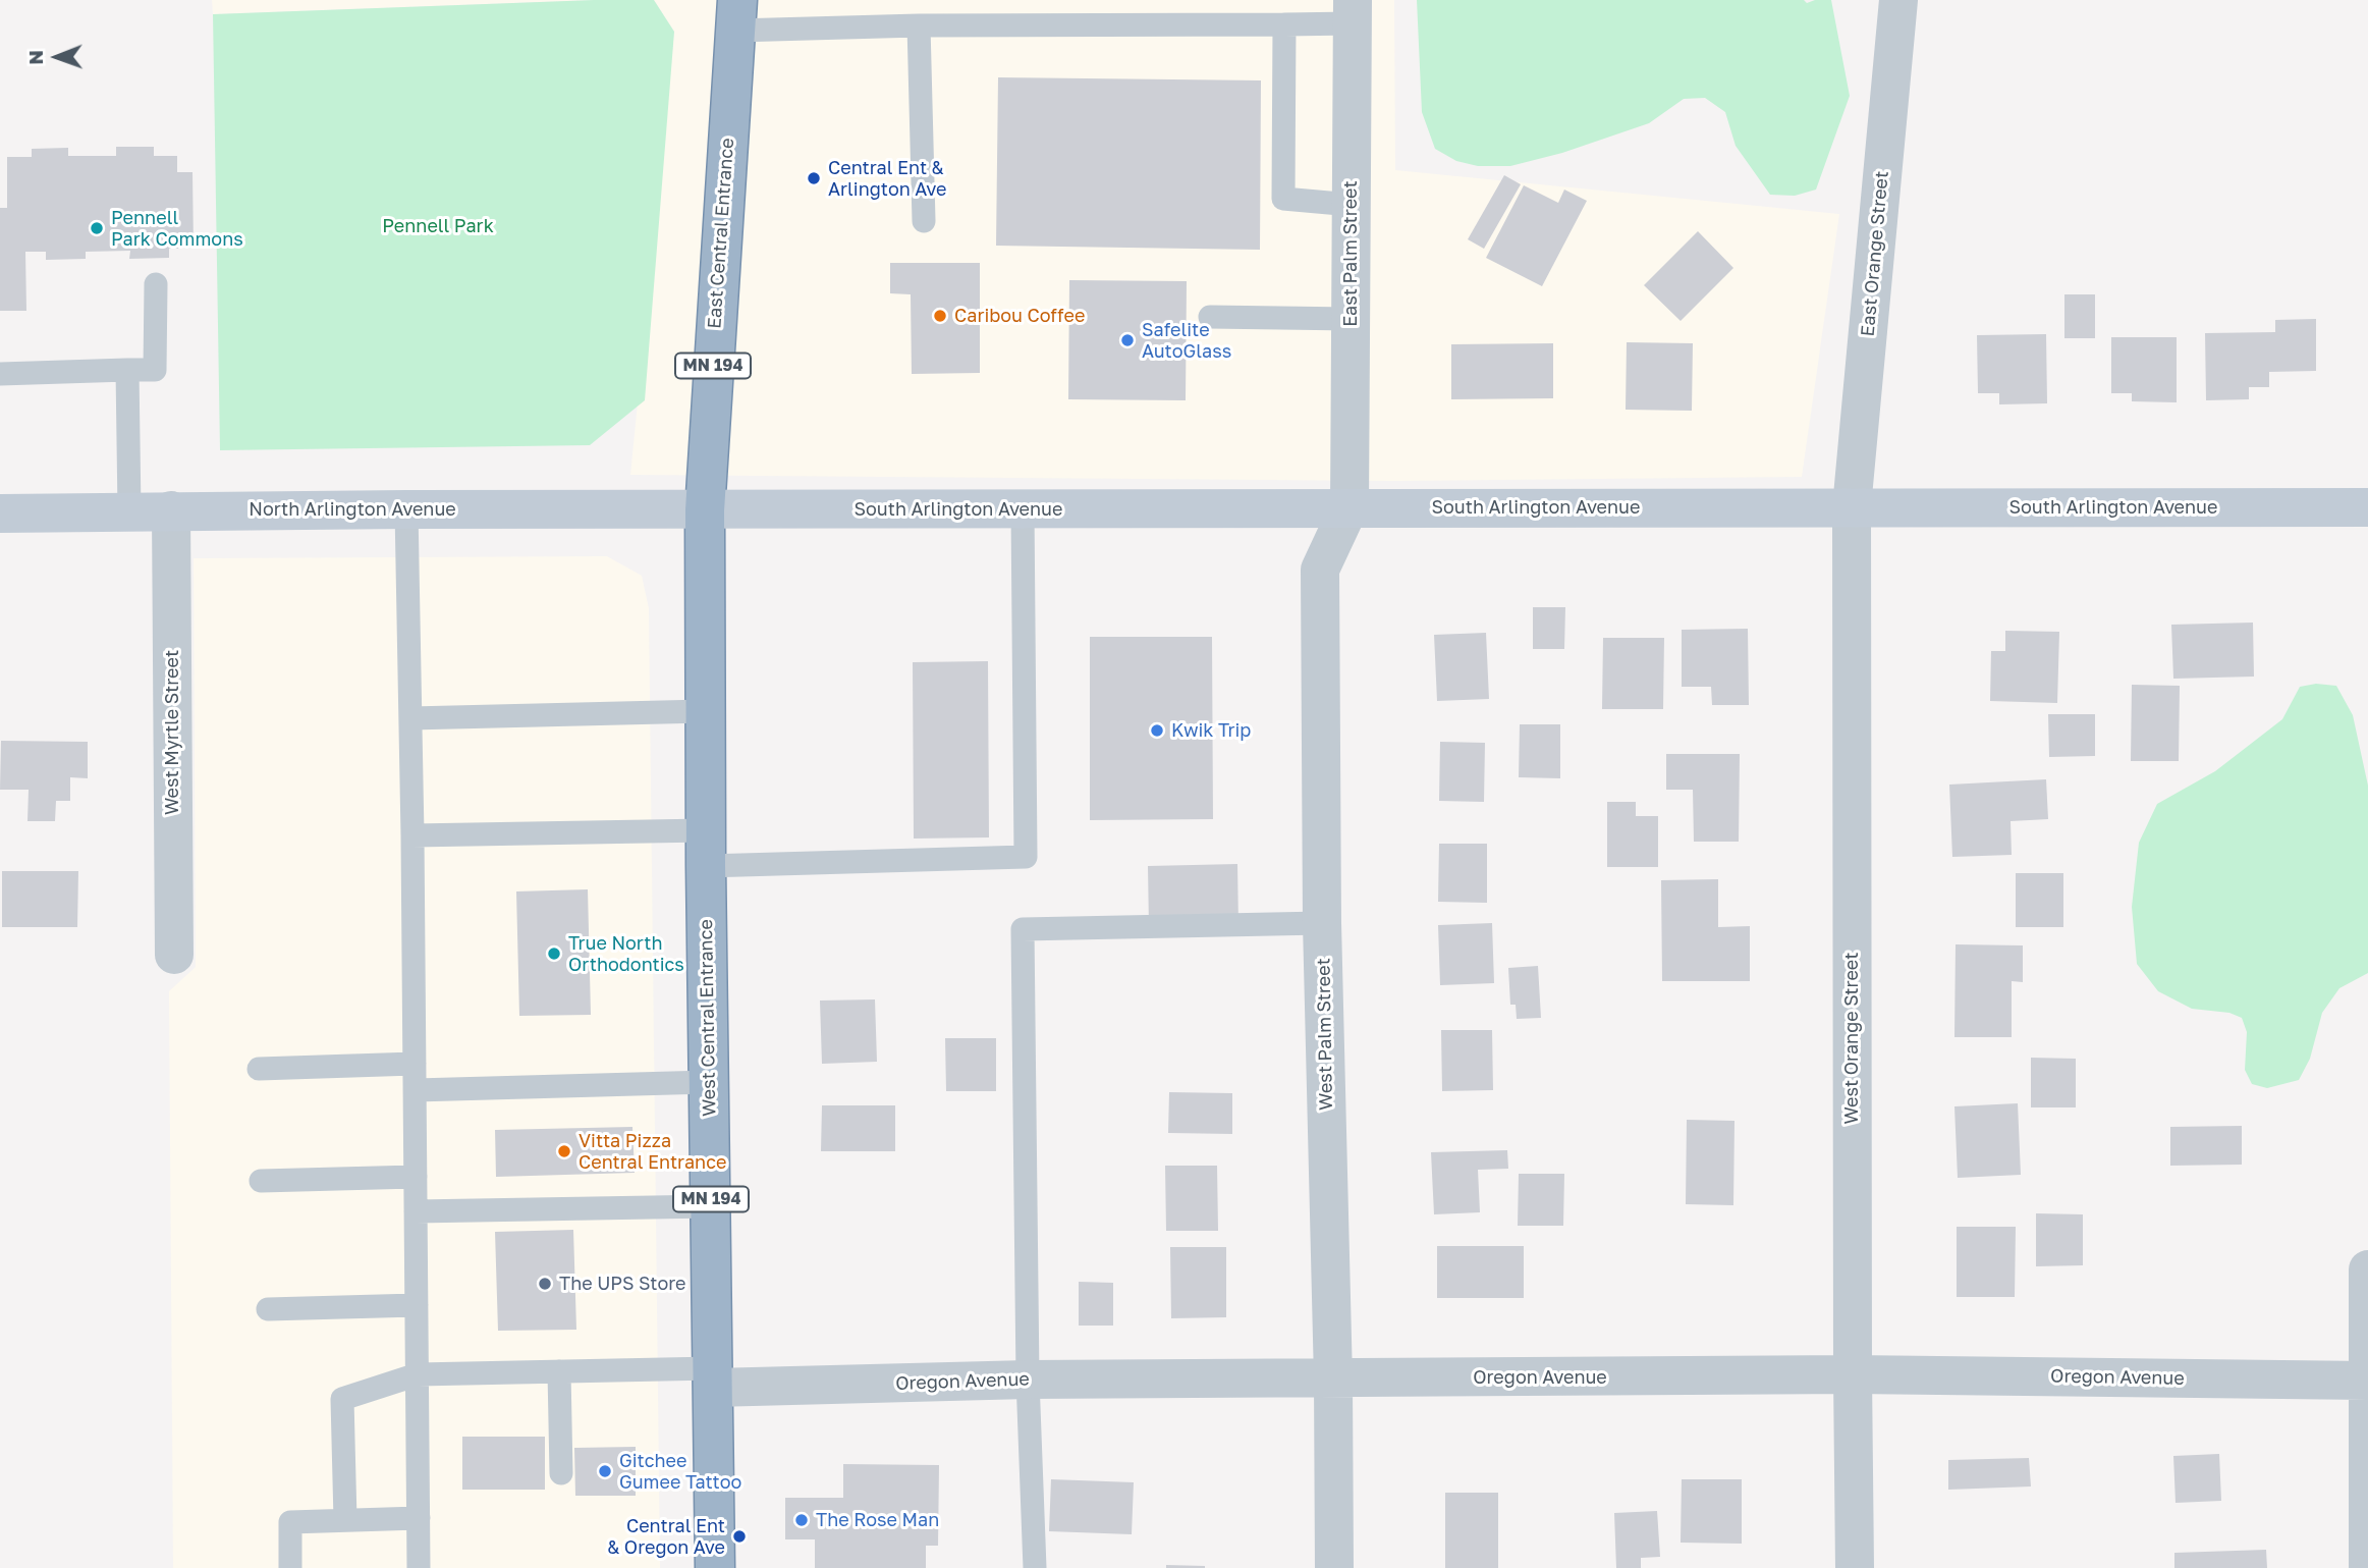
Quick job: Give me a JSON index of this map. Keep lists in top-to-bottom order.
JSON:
{
  "streets": {
    "highway": ["East Central Entrance", "MN 194", "West Central Entrance"],
    "main road": ["South Arlington Avenue", "North Arlington Avenue"],
    "street": [
      "East Palm Street",
      "East Orange Street",
      "West Myrtle Street",
      "West Palm Street",
      "West Orange Street",
      "Oregon Avenue"
    ]
  },
  "crossings": [
    ["East Central Entrance", "South Arlington Avenue"],
    ["East Central Entrance", "North Arlington Avenue"],
    ["East Central Entrance", "West Central Entrance"],
    ["East Palm Street", "South Arlington Avenue"],
    ["East Palm Street", "West Palm Street"],
    ["East Orange Street", "South Arlington Avenue"],
    ["East Orange Street", "West Orange Street"],
    ["South Arlington Avenue", "North Arlington Avenue"],
    ["South Arlington Avenue", "West Central Entrance"],
    ["South Arlington Avenue", "West Palm Street"],
    ["South Arlington Avenue", "West Orange Street"],
    ["North Arlington Avenue", "West Myrtle Street"],
    ["North Arlington Avenue", "West Central Entrance"],
    ["West Central Entrance", "Oregon Avenue"],
    ["West Palm Street", "Oregon Avenue"],
    ["West Orange Street", "Oregon Avenue"]
  ],
  "parks": ["Pennell Park"],
  "places": [
    "Central Ent & Arlington Ave",
    "Pennell Park Commons",
    "Caribou Coffee",
    "Safelite AutoGlass",
    "Kwik Trip",
    "True North Orthodontics",
    "Vitta Pizza Central Entrance",
    "The UPS Store",
    "Gitchee Gumee Tattoo",
    "The Rose Man",
    "Central Ent & Oregon Ave"
  ],
  "north": "left"
}
